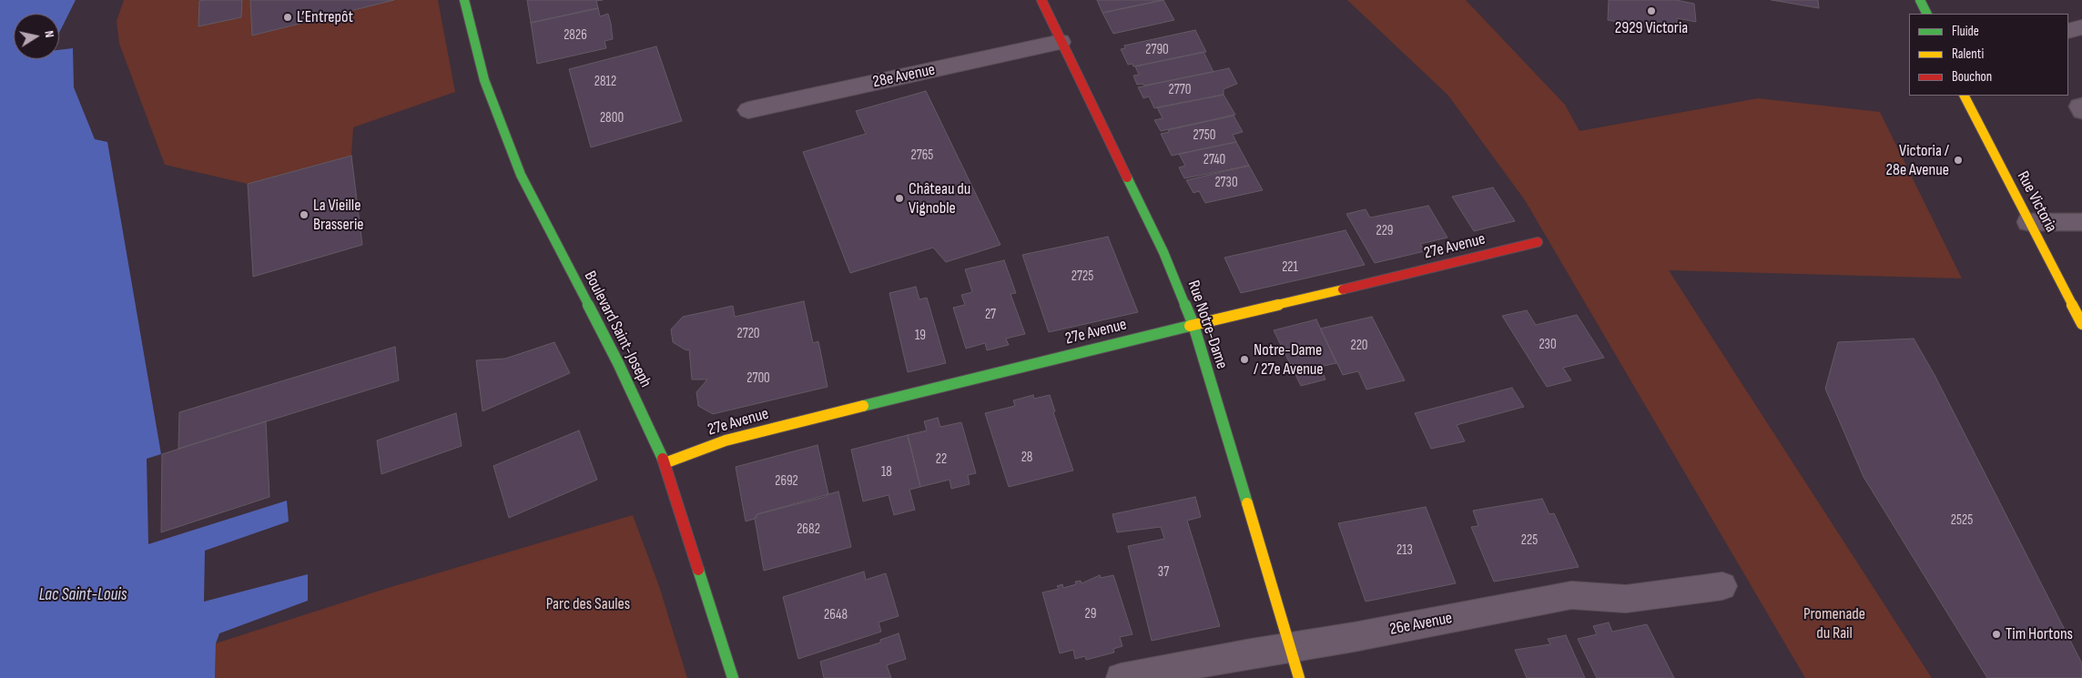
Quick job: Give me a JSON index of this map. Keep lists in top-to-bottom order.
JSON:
{
  "streets": {
    "street": [
      "28e Avenue",
      "Rue Victoria",
      "27e Avenue",
      "Rue Notre-Dame",
      "Boulevard Saint-Joseph",
      "26e Avenue"
    ]
  },
  "crossings": [
    ["28e Avenue", "Rue Notre-Dame"],
    ["27e Avenue", "Rue Notre-Dame"],
    ["27e Avenue", "Boulevard Saint-Joseph"],
    ["Rue Notre-Dame", "26e Avenue"]
  ],
  "water": ["Lac Saint-Louis"],
  "parks": ["Parc des Saules", "Promenade du Rail"],
  "places": [
    "2929 Victoria",
    "L’Entrepôt",
    "Victoria / 28e Avenue",
    "Château du Vignoble",
    "La Vieille Brasserie",
    "Notre-Dame / 27e Avenue",
    "Tim Hortons"
  ],
  "house_numbers": [
    "2826",
    "2790",
    "2812",
    "2770",
    "2800",
    "2750",
    "2765",
    "2740",
    "2730",
    "229",
    "221",
    "2725",
    "27",
    "2720",
    "19",
    "230",
    "220",
    "2700",
    "28",
    "22",
    "18",
    "2692",
    "2525",
    "2682",
    "225",
    "213",
    "37",
    "29",
    "2648"
  ],
  "legend": ["Fluide", "Ralenti", "Bouchon"],
  "north": "right"
}
